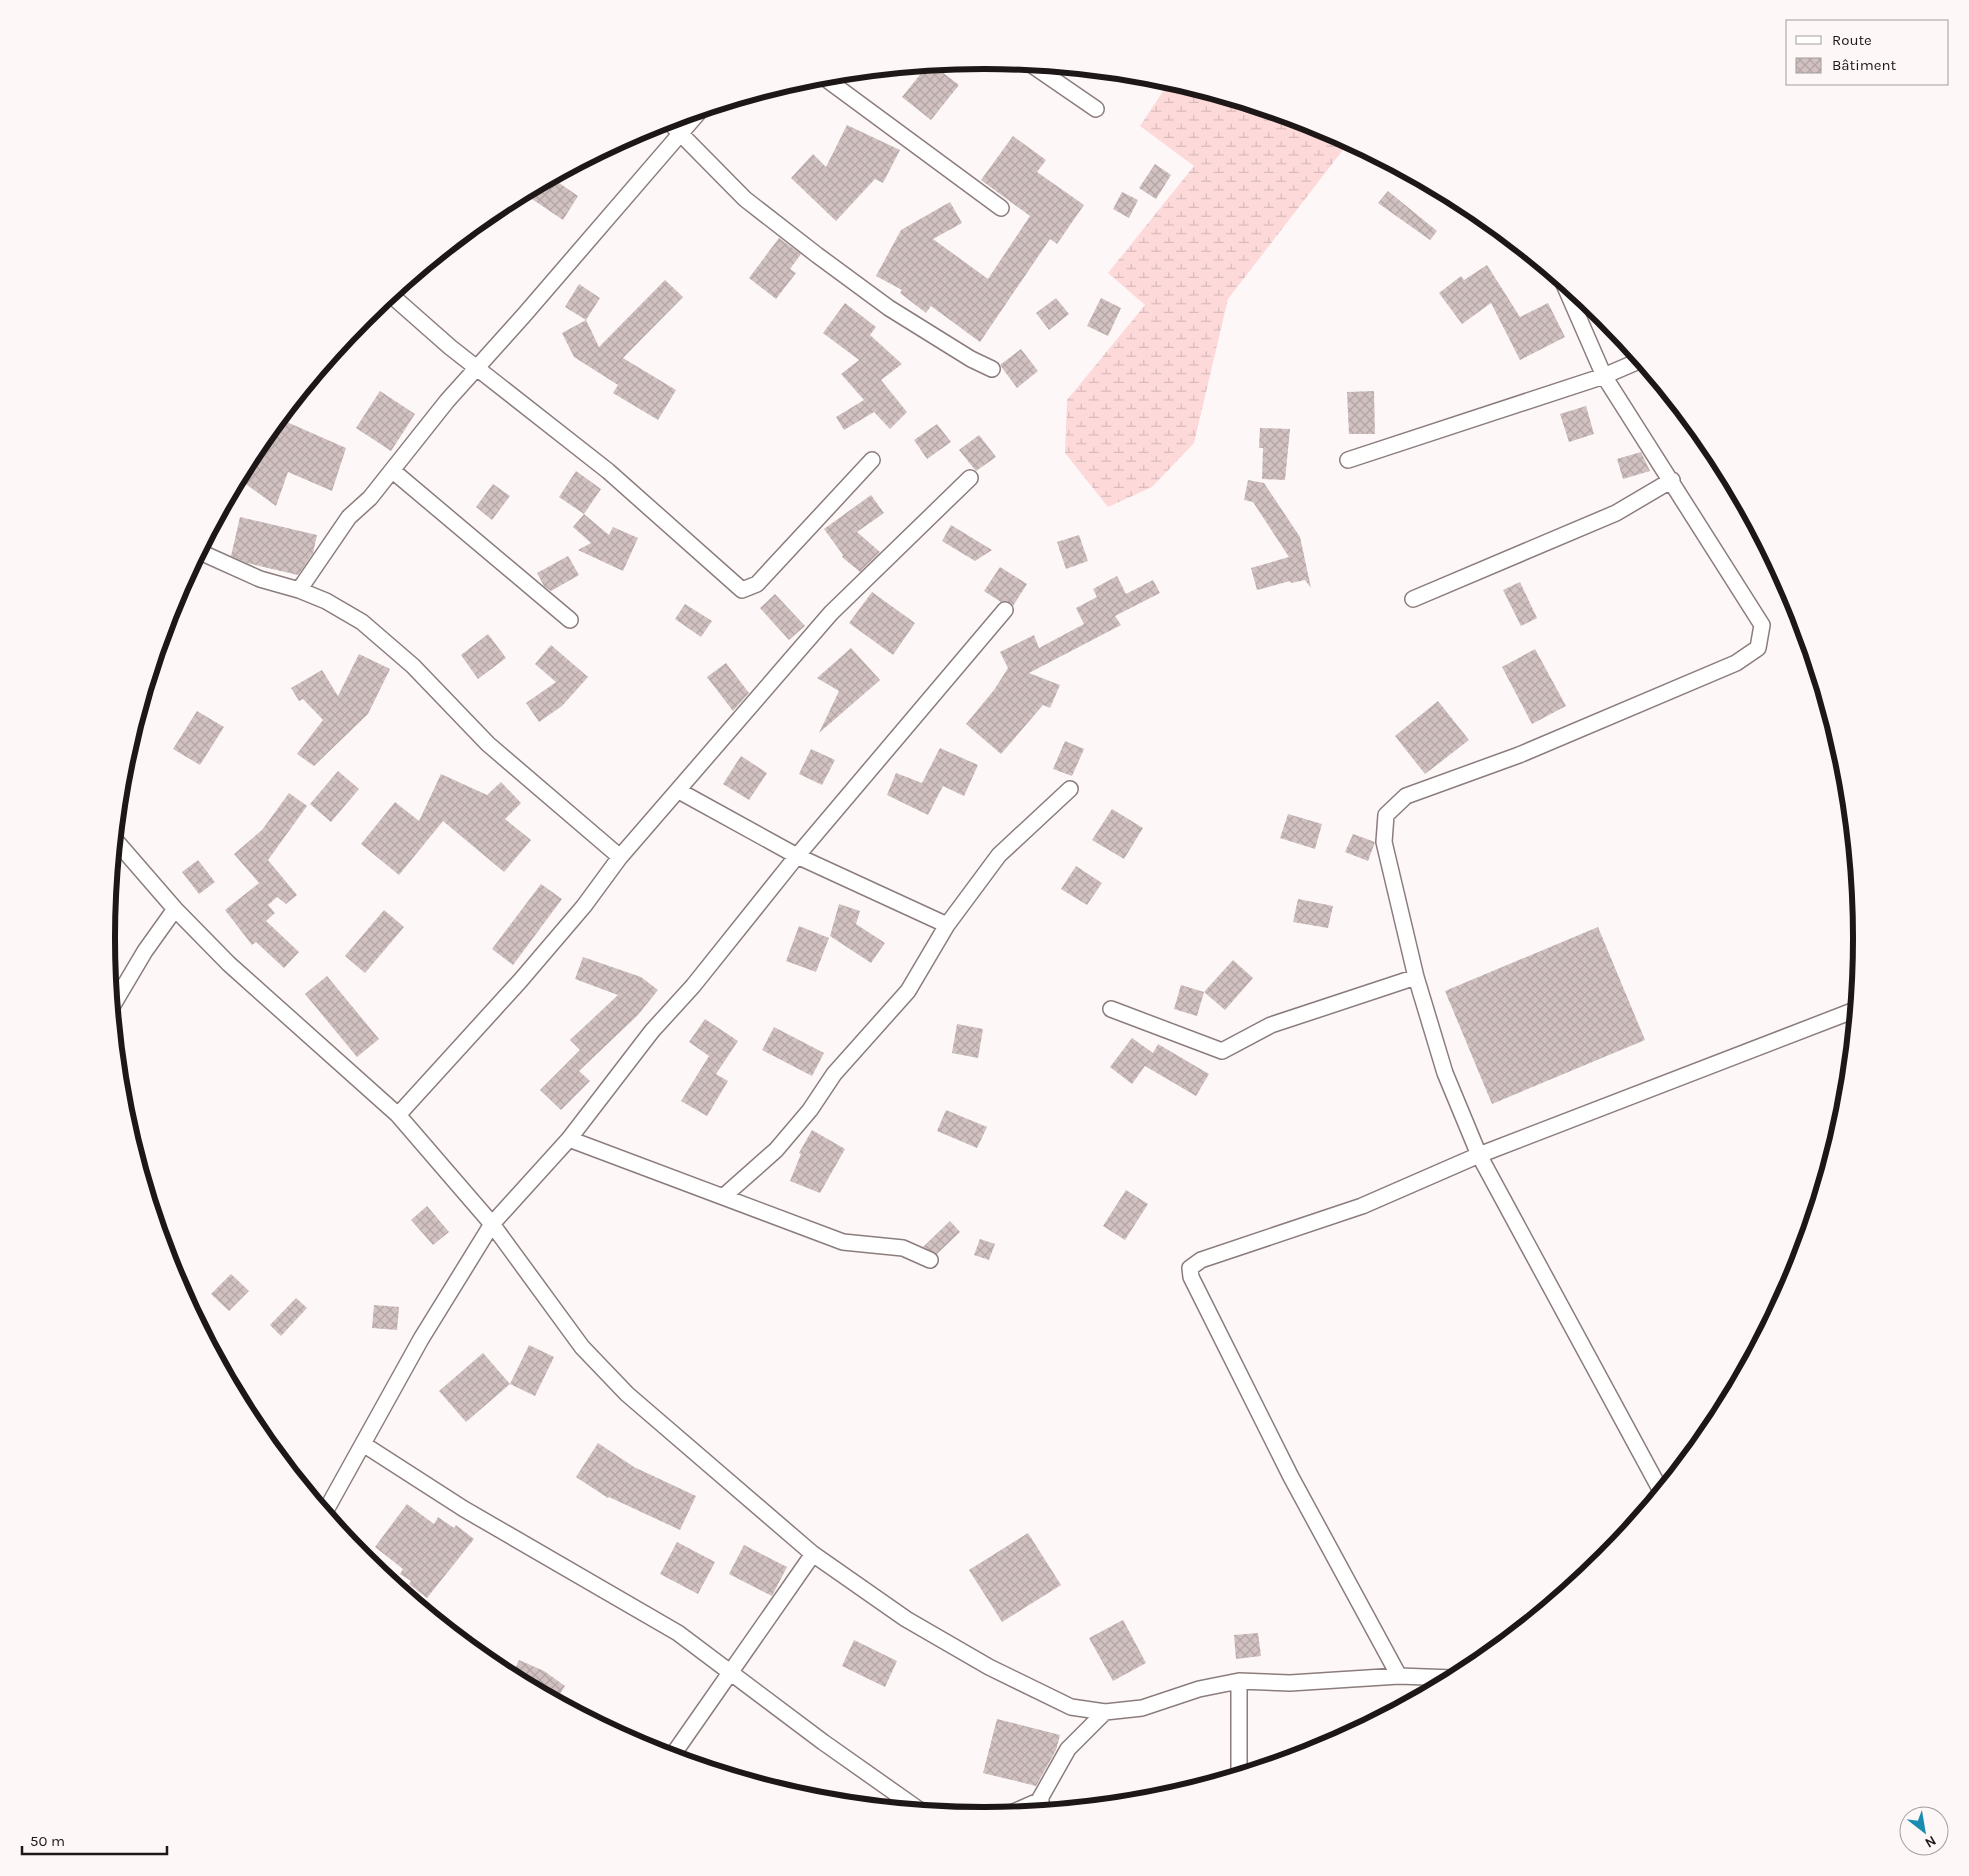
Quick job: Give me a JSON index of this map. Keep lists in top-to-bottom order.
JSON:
{
  "legend": ["Route", "Bâtiment"],
  "scale_bar": "50 m",
  "north": "bottom right"
}
